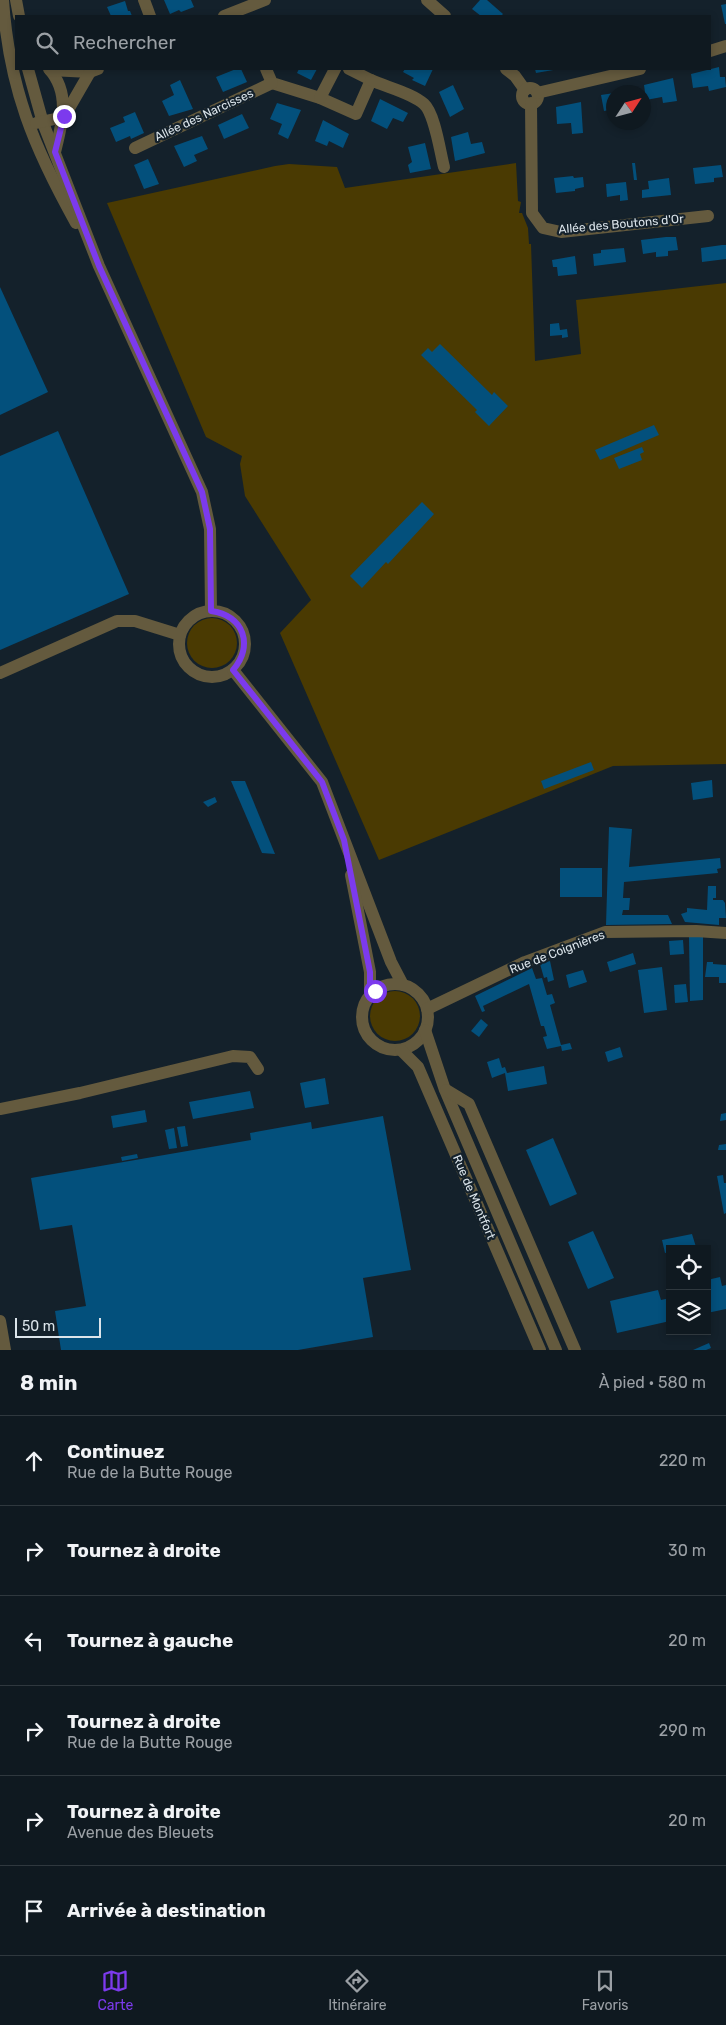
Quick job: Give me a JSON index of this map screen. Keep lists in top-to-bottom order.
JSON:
{
  "streets": {
    "street": [
      "Allée des Narcisses",
      "Allée des Boutons d'Or",
      "Rue de Coignières",
      "Rue de Montfort"
    ]
  },
  "crossings": [
    ["Rue de Coignières", "Rue de Montfort"]
  ],
  "scale_bar": "50 m",
  "north": "top right",
  "page": {
    "search": "Rechercher",
    "scale": "50 m",
    "heading": ["8 min", "À pied · 580 m"],
    "list": [
      ["Continuez", "Rue de la Butte Rouge", "220 m"],
      ["Tournez à droite", "30 m"],
      ["Tournez à gauche", "20 m"],
      ["Tournez à droite", "Rue de la Butte Rouge", "290 m"],
      ["Tournez à droite", "Avenue des Bleuets", "20 m"],
      "Arrivée à destination"
    ],
    "nav": ["Carte", "Itinéraire", "Favoris"]
  }
}
